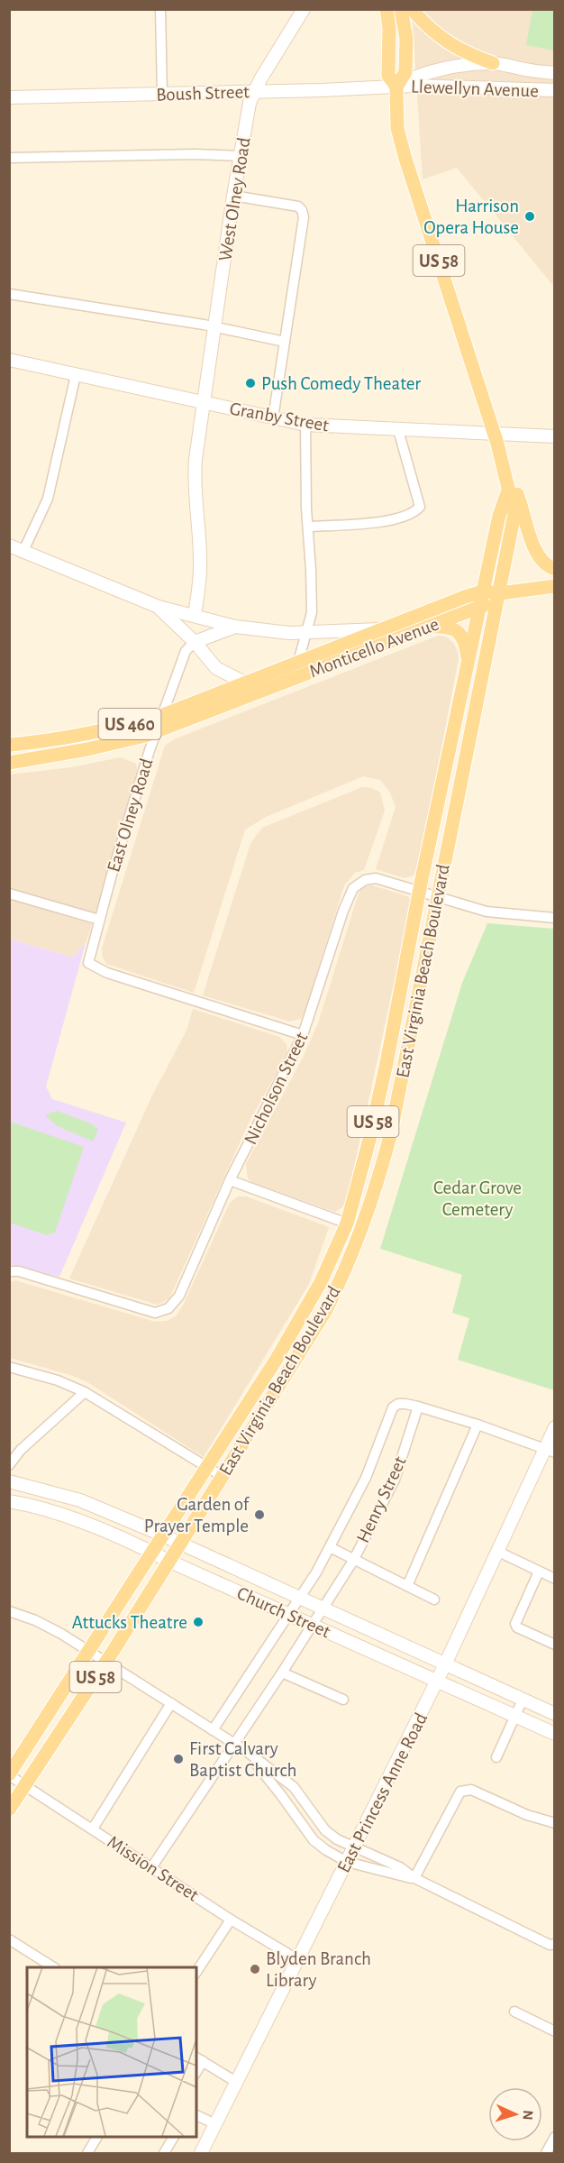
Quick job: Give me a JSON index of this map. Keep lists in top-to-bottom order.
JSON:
{
  "streets": {
    "main road": [
      "Llewellyn Avenue",
      "Boush Street",
      "West Olney Road",
      "US 58",
      "Granby Street",
      "Monticello Avenue",
      "US 460",
      "East Virginia Beach Boulevard",
      "Church Street",
      "East Princess Anne Road"
    ],
    "street": [
      "East Olney Road",
      "Nicholson Street",
      "Henry Street",
      "Mission Street"
    ]
  },
  "crossings": [
    ["Llewellyn Avenue", "Boush Street"],
    ["Llewellyn Avenue", "US 58"],
    ["Boush Street", "West Olney Road"],
    ["Boush Street", "US 58"],
    ["West Olney Road", "Granby Street"],
    ["US 58", "Granby Street"],
    ["US 58", "East Virginia Beach Boulevard"],
    ["Granby Street", "East Virginia Beach Boulevard"],
    ["Monticello Avenue", "US 460"],
    ["Monticello Avenue", "East Olney Road"],
    ["Monticello Avenue", "East Virginia Beach Boulevard"],
    ["US 460", "East Olney Road"],
    ["East Olney Road", "Nicholson Street"],
    ["East Virginia Beach Boulevard", "Nicholson Street"],
    ["East Virginia Beach Boulevard", "Church Street"],
    ["East Virginia Beach Boulevard", "Mission Street"],
    ["Henry Street", "Church Street"],
    ["Henry Street", "Mission Street"],
    ["Church Street", "East Princess Anne Road"],
    ["East Princess Anne Road", "Mission Street"]
  ],
  "parks": ["Cedar Grove Cemetery"],
  "places": [
    "Harrison Opera House",
    "Push Comedy Theater",
    "Garden of Prayer Temple",
    "Attucks Theatre",
    "First Calvary Baptist Church",
    "Blyden Branch Library"
  ],
  "north": "right"
}
